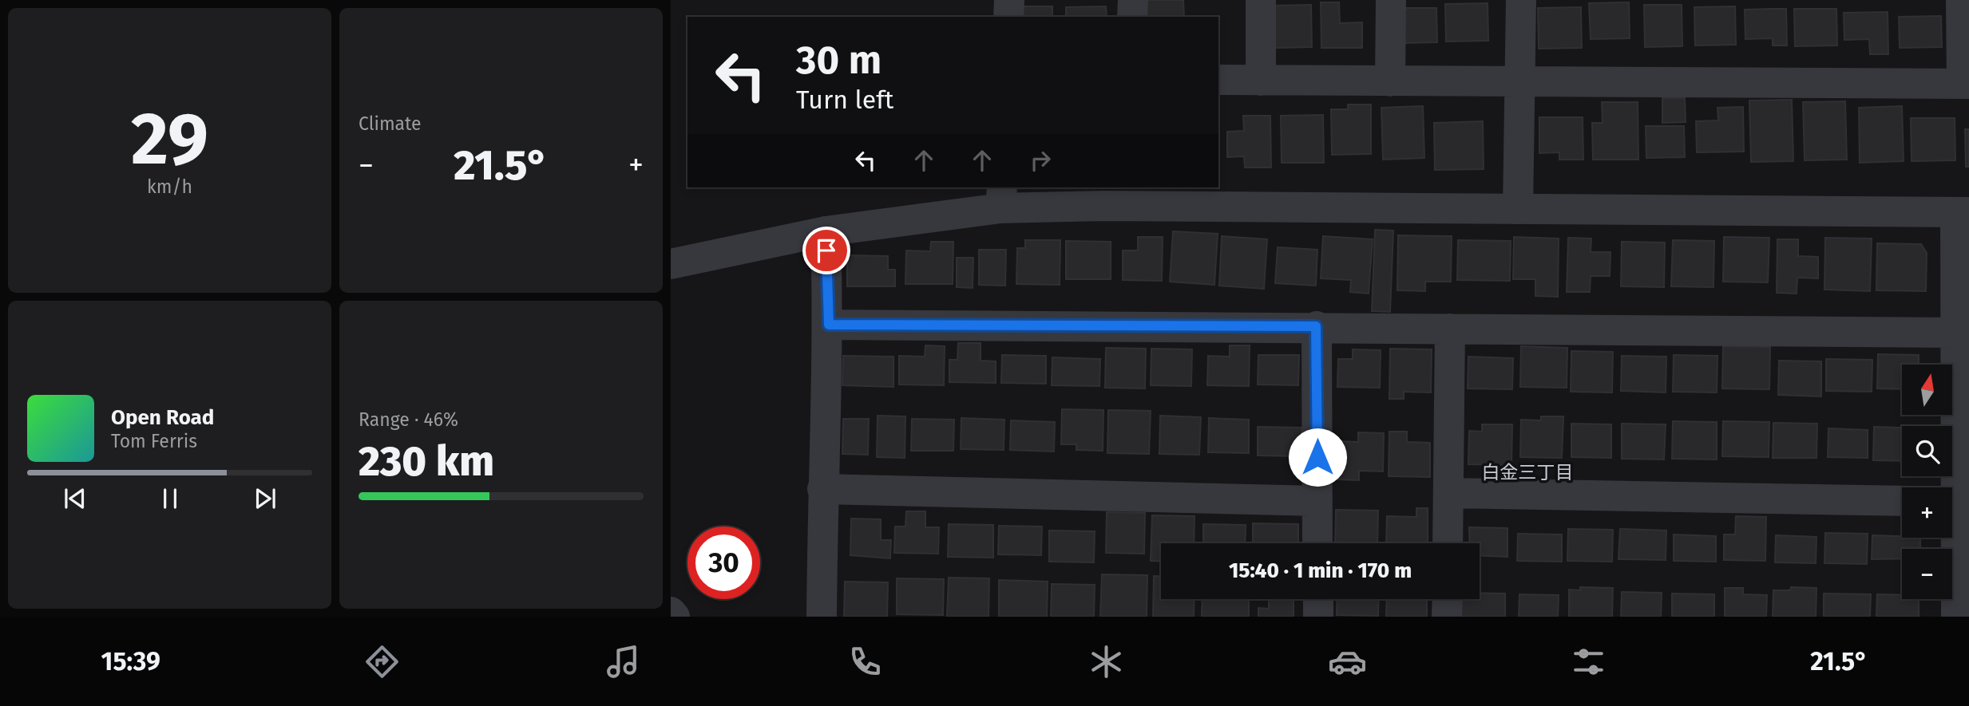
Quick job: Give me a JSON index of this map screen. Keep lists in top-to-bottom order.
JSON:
{
  "districts": ["白金三丁目"],
  "north": "top",
  "page": {
    "tile": [
      ["29", "km/h"],
      "Climate",
      ["Range · 46%", "230 km"]
    ],
    "turn": ["30 m", "Turn left"],
    "heat": ["−", "21.5°", "+"],
    "map_buttons": ["+", "−"],
    "song": ["Open Road", "Tom Ferris"],
    "limit": "30",
    "trip": "15:40 · 1 min · 170 m",
    "tabs": ["15:39", "21.5°"]
  }
}
